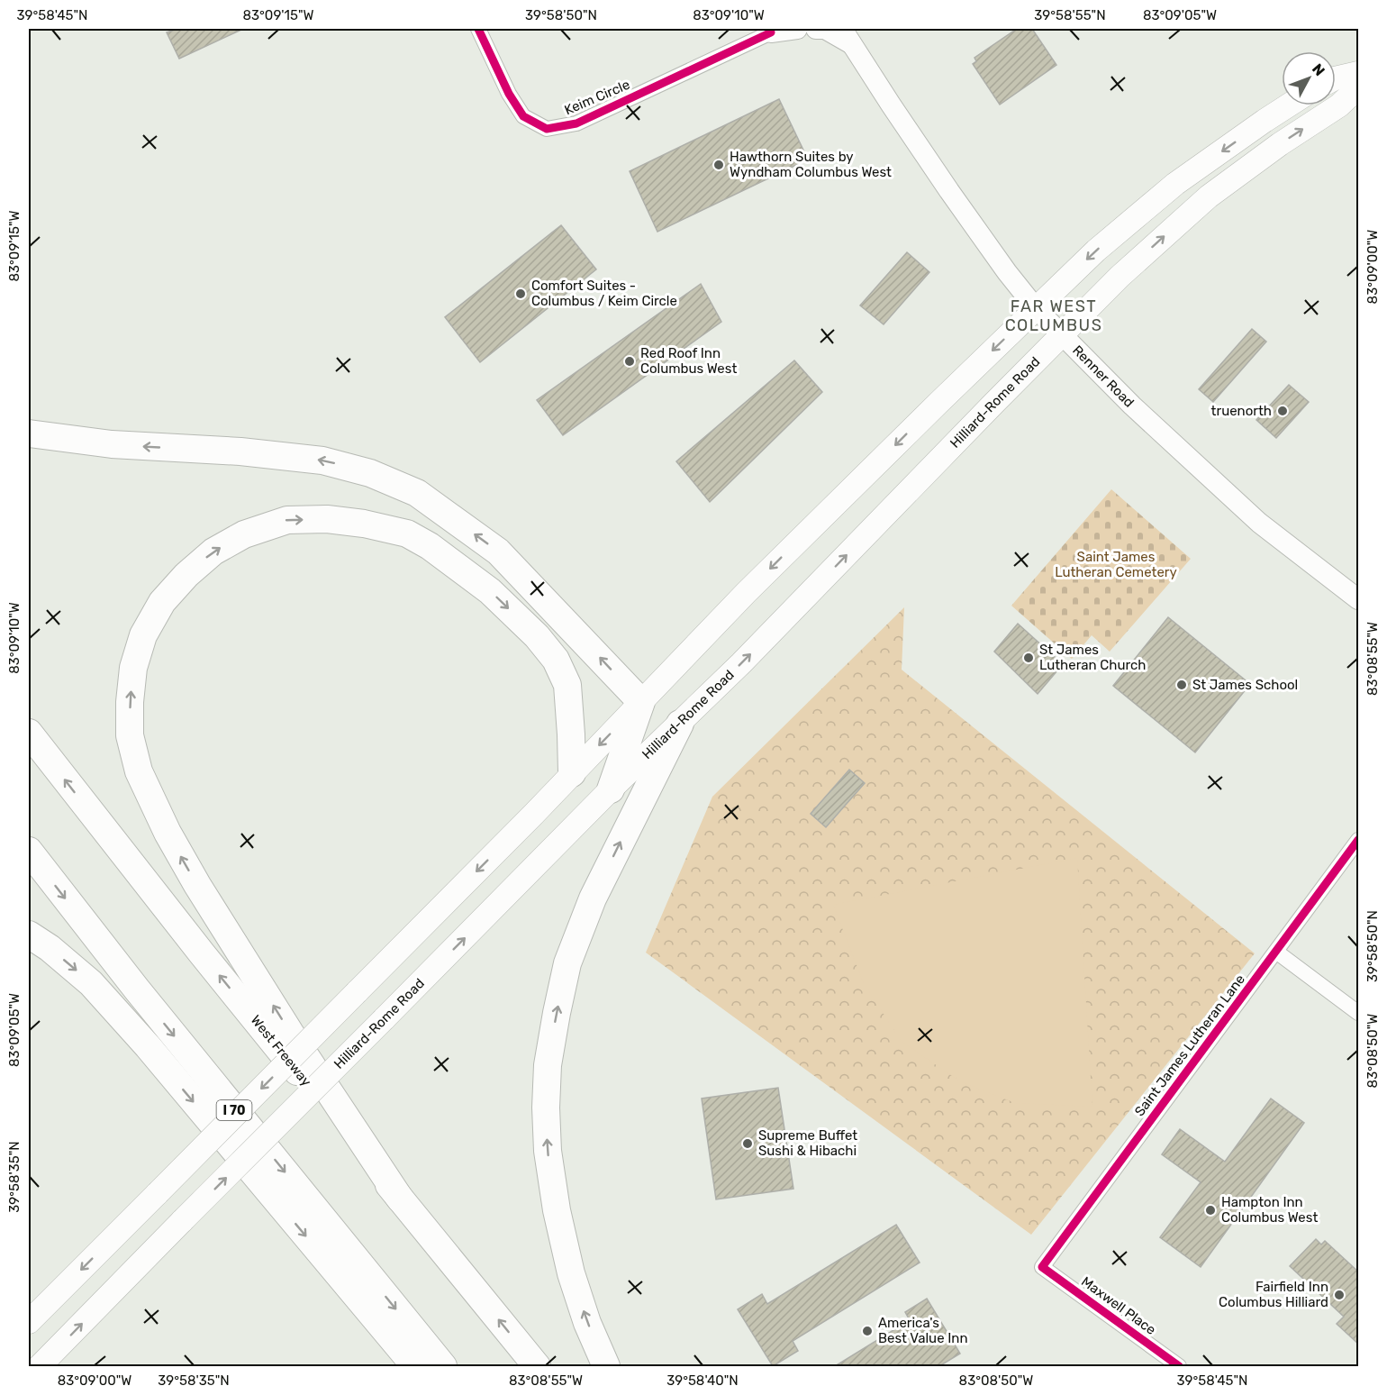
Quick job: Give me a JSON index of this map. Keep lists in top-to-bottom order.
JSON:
{
  "streets": {
    "highway": ["West Freeway", "I 70"],
    "main road": ["Renner Road", "Hilliard-Rome Road"],
    "street": ["Keim Circle", "Saint James Lutheran Lane", "Maxwell Place"]
  },
  "crossings": [
    ["Renner Road", "Hilliard-Rome Road"],
    ["Saint James Lutheran Lane", "Maxwell Place"]
  ],
  "districts": ["FAR WEST COLUMBUS"],
  "parks": ["Saint James Lutheran Cemetery"],
  "places": [
    "Hawthorn Suites by Wyndham Columbus West",
    "Comfort Suites - Columbus / Keim Circle",
    "Red Roof Inn Columbus West",
    "truenorth",
    "St James Lutheran Church",
    "St James School",
    "Supreme Buffet Sushi & Hibachi",
    "Hampton Inn Columbus West",
    "Fairfield Inn Columbus Hilliard",
    "America's Best Value Inn"
  ],
  "north": "top right",
  "coordinates": [
    "39°58'45\"N",
    "83°09'15\"W",
    "39°58'50\"N",
    "83°09'10\"W",
    "39°58'55\"N",
    "83°09'05\"W",
    "83°09'00\"W",
    "83°08'55\"W",
    "83°08'50\"W",
    "39°58'35\"N",
    "39°58'40\"N"
  ]
}
